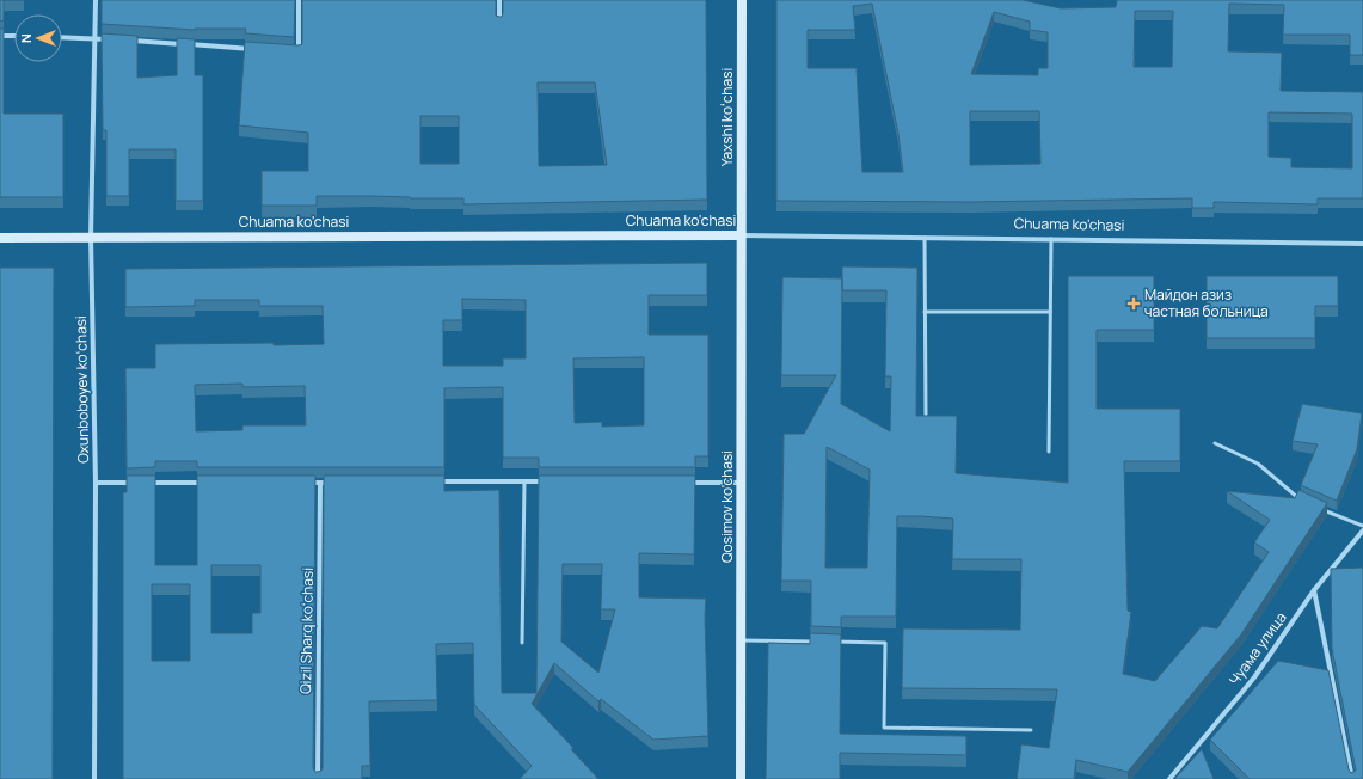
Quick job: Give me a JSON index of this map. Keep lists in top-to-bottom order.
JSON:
{
  "streets": {
    "street": [
      "Yaxshi koʻchasi",
      "Chuama ko'chasi",
      "Oxunboboyev koʻchasi",
      "Qosimov ko'chasi",
      "Qizil Sharq koʻchasi",
      "Чуама улица"
    ]
  },
  "crossings": [
    ["Yaxshi koʻchasi", "Chuama ko'chasi"],
    ["Yaxshi koʻchasi", "Qosimov ko'chasi"],
    ["Chuama ko'chasi", "Oxunboboyev koʻchasi"],
    ["Chuama ko'chasi", "Qosimov ko'chasi"]
  ],
  "places": {
    "health": ["Майдон азиз частная больница"]
  },
  "north": "left"
}
